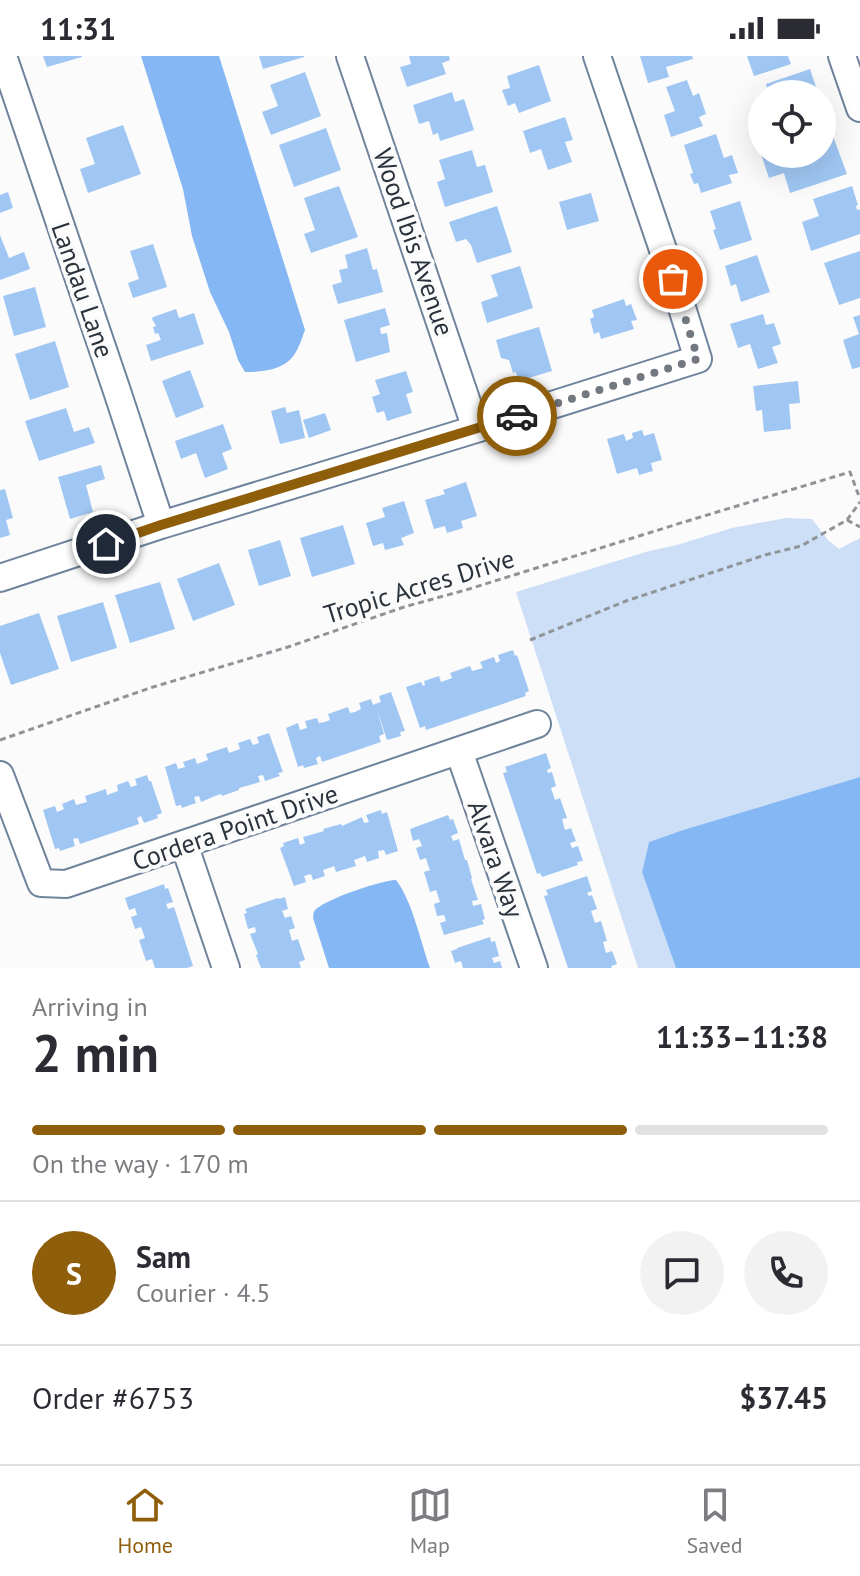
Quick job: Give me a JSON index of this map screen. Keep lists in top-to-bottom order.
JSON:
{
  "streets": {
    "street": [
      "Wood Ibis Avenue",
      "Landau Lane",
      "Cordera Point Drive",
      "Alvara Way"
    ],
    "path": ["Tropic Acres Drive"]
  },
  "crossings": [
    ["Cordera Point Drive", "Alvara Way"]
  ],
  "page": {
    "status": "11:31",
    "heading": ["2 min", "Arriving in", "11:33–11:38"],
    "panel": [
      "Sam",
      "Courier · 4.5",
      "Order #6753",
      "$37.45"
    ],
    "bar": "On the way · 170 m",
    "round": "S",
    "tabs": ["Home", "Map", "Saved"]
  }
}
